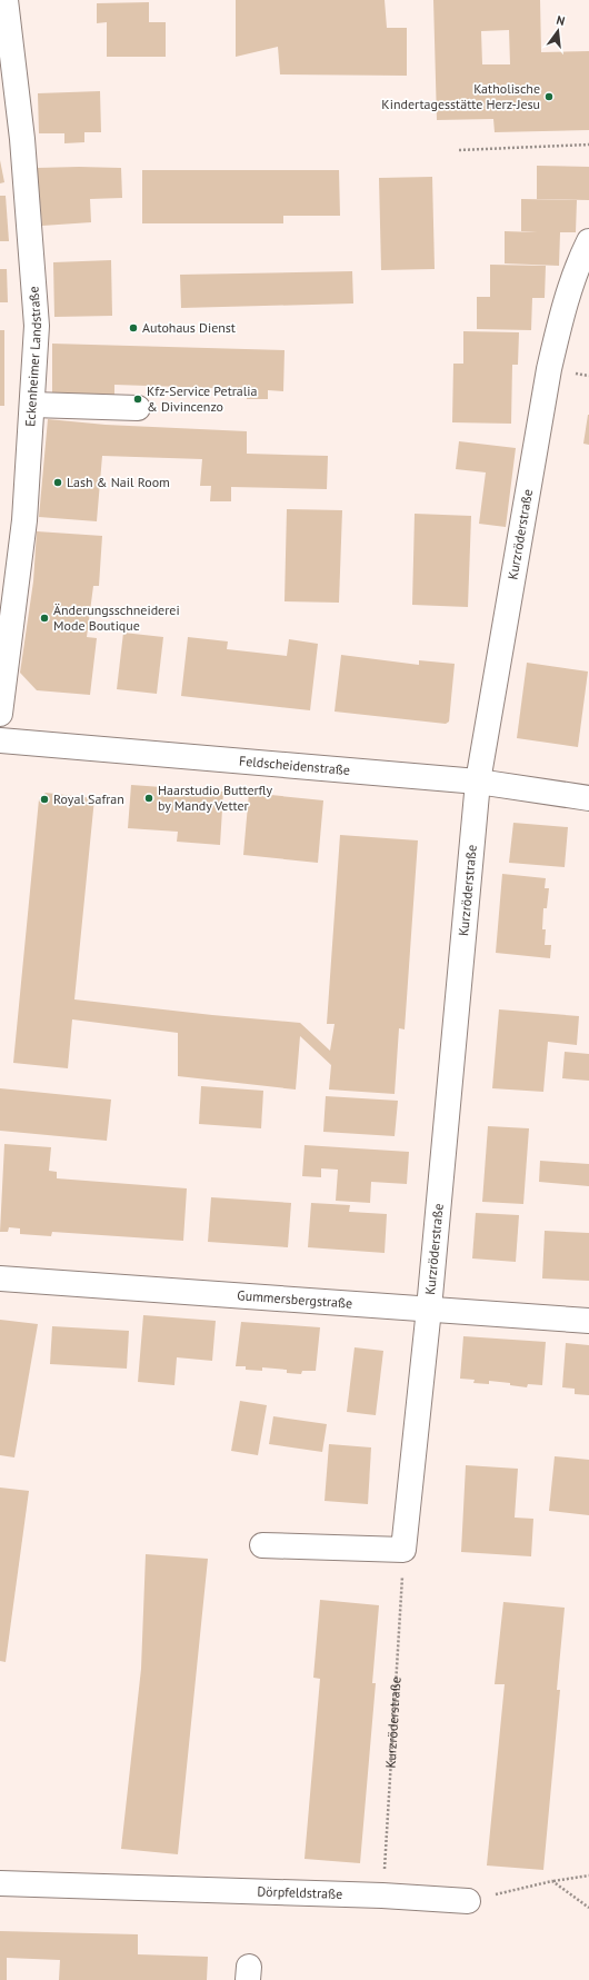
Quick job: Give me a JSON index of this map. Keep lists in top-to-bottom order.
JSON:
{
  "streets": {
    "street": [
      "Eckenheimer Landstraße",
      "Kurzröderstraße",
      "Feldscheidenstraße",
      "Gummersbergstraße",
      "Dörpfeldstraße"
    ]
  },
  "crossings": [
    ["Kurzröderstraße", "Feldscheidenstraße"],
    ["Kurzröderstraße", "Gummersbergstraße"],
    ["Kurzröderstraße", "Dörpfeldstraße"]
  ],
  "places": [
    "Katholische Kindertagesstätte Herz-Jesu",
    "Autohaus Dienst",
    "Kfz-Service Petralia & Divincenzo",
    "Lash & Nail Room",
    "Änderungsschneiderei Mode Boutique",
    "Haarstudio Butterfly by Mandy Vetter",
    "Royal Safran"
  ],
  "north": "top"
}
